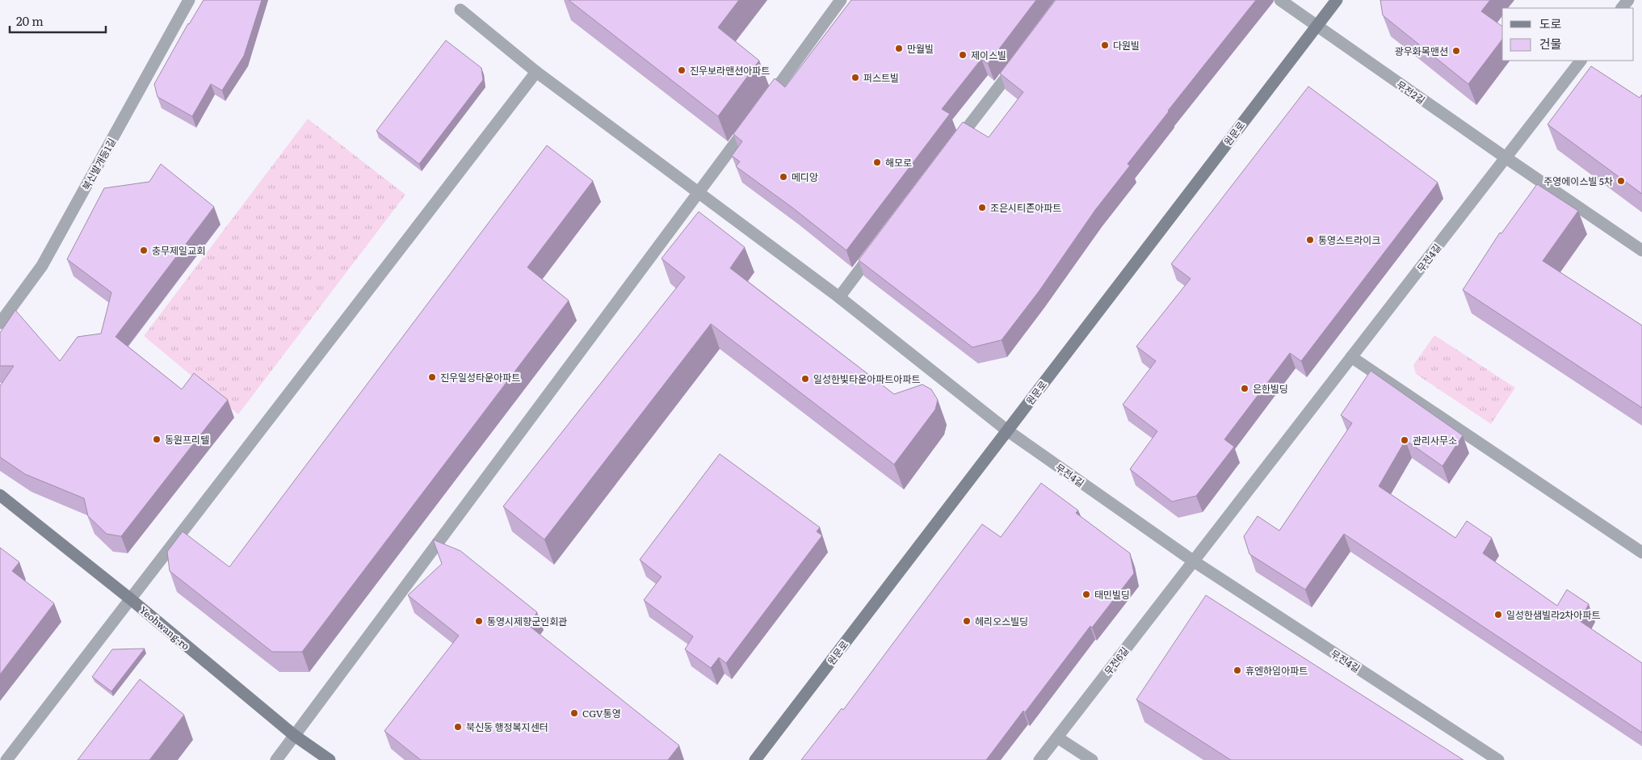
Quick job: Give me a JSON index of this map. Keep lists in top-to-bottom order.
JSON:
{
  "streets": {
    "street": [
      "무전2길",
      "원문로",
      "북신발개등1길",
      "무전4길",
      "Yeohwang-ro",
      "무전6길"
    ]
  },
  "crossings": [
    ["무전2길", "원문로"],
    ["무전2길", "무전4길"],
    ["원문로", "무전4길"],
    ["무전4길", "무전6길"]
  ],
  "places": [
    "다원빌",
    "만월빌",
    "광우화목맨션",
    "제이스빌",
    "진우보라맨션아파트",
    "퍼스트빌",
    "해모로",
    "메디앙",
    "주영에이스빌 5차",
    "조은시티존아파트",
    "통영스트라이크",
    "충무제일교회",
    "진우일성타운아파트",
    "일성한빛타운아파트아파트",
    "은한빌딩",
    "동원프리텔",
    "관리사무소",
    "태민빌딩",
    "일성한샘빌라2차아파트",
    "통영시제향군인회관",
    "헤리오스빌딩",
    "휴엔하임아파트",
    "CGV통영",
    "북신동 행정복지센터"
  ],
  "legend": ["도로", "건물"],
  "scale_bar": "20 m"
}
